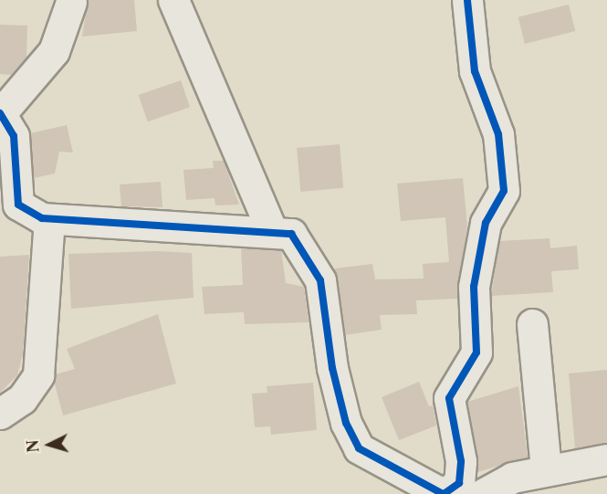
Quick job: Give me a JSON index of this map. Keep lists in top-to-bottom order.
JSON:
{
  "north": "left"
}
